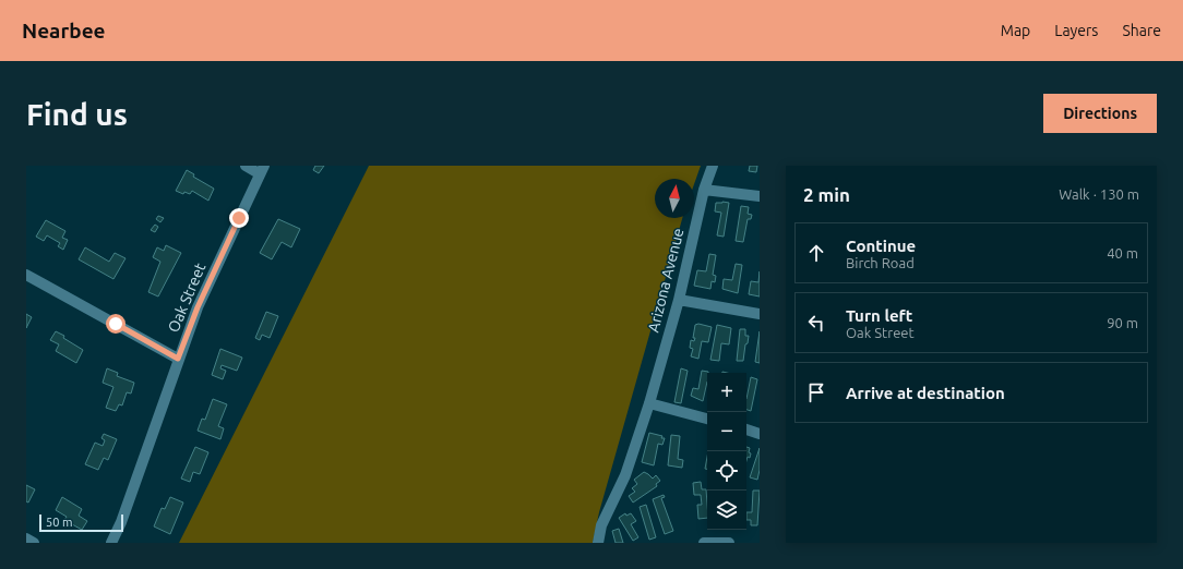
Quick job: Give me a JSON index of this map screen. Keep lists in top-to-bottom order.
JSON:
{
  "streets": {
    "street": ["Arizona Avenue", "Oak Street"]
  },
  "scale_bar": "50 m",
  "north": "top",
  "page": {
    "header": "Nearbee",
    "nav": ["Map", "Layers", "Share"],
    "buttons": "Directions",
    "title": "Find us",
    "heading": ["2 min", "Walk · 130 m"],
    "list": [
      ["Continue", "Birch Road", "40 m"],
      ["Turn left", "Oak Street", "90 m"],
      "Arrive at destination"
    ],
    "map_buttons": ["+", "−"],
    "scale": "50 m"
  }
}
